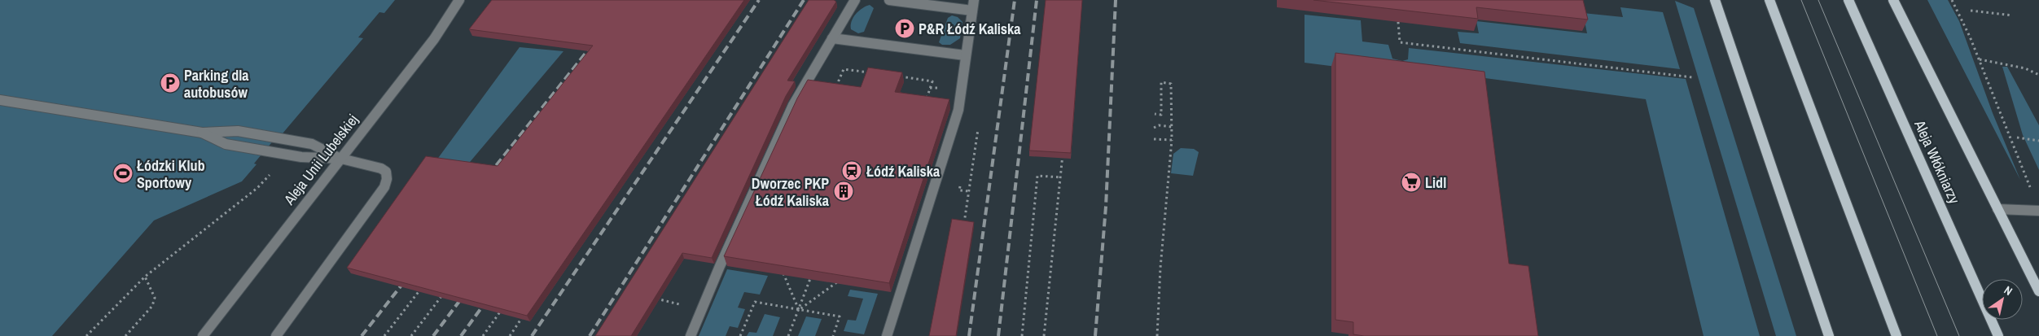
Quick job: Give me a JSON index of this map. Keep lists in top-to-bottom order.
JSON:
{
  "streets": {
    "main road": ["Aleja Włókniarzy"],
    "street": ["Aleja Unii Lubelskiej"]
  },
  "places": {
    "parking": ["P&R Łódź Kaliska", "Parking dla autobusów"],
    "station": ["Łódź Kaliska"],
    "sports": ["Łódzki Klub Sportowy"],
    "supermarket": ["Lidl"],
    "building": ["Dworzec PKP Łódź Kaliska"]
  },
  "north": "top right"
}
